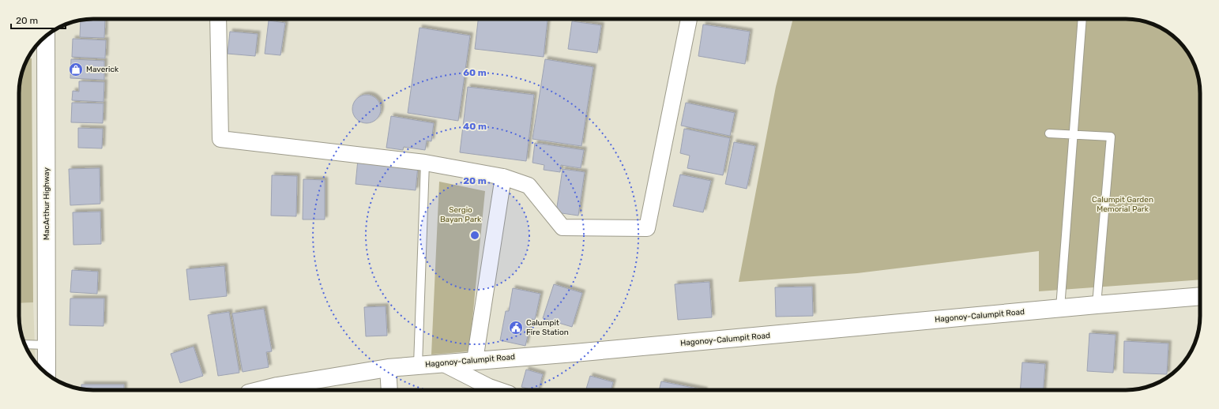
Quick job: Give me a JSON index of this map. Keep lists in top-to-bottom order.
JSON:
{
  "streets": {
    "main road": ["MacArthur Highway", "Hagonoy-Calumpit Road"]
  },
  "parks": ["Calumpit Garden Memorial Park", "Sergio Bayan Park"],
  "places": {
    "shop": ["Maverick"],
    "public building": ["Calumpit Fire Station"]
  },
  "scale_bar": "20 m",
  "rings": ["60 m", "40 m", "20 m"]
}
